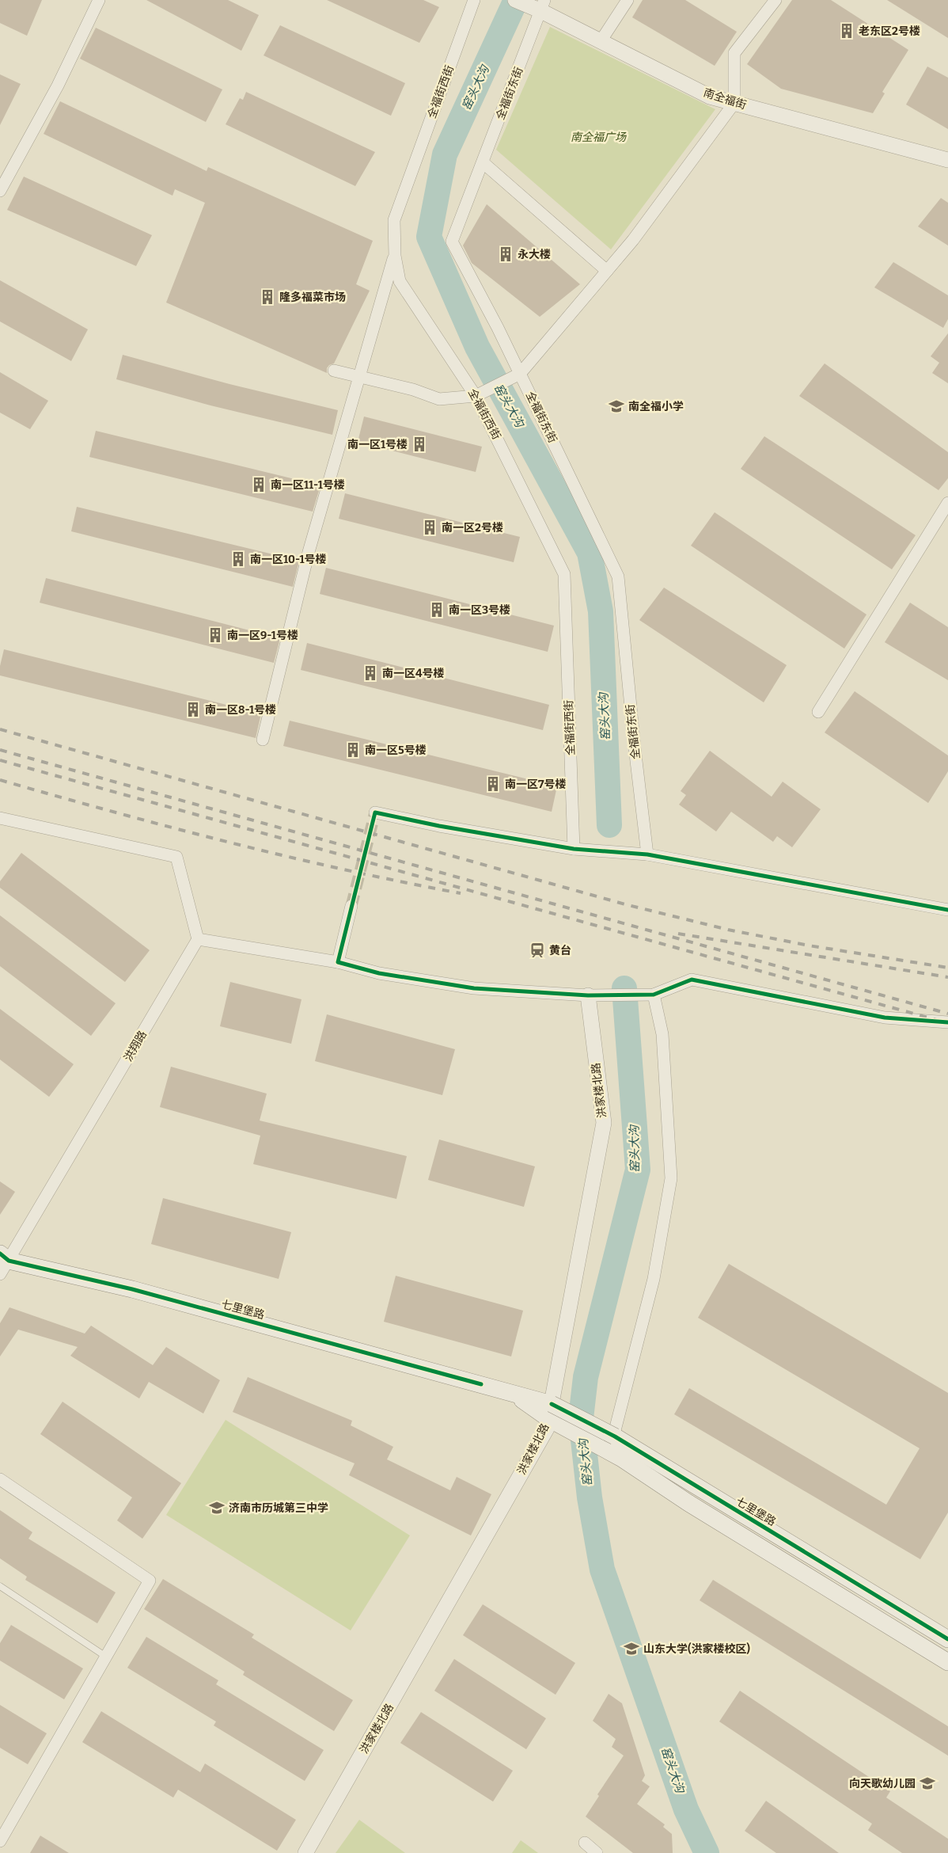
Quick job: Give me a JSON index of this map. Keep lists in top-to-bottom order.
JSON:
{
  "streets": {
    "main road": ["七里堡路"],
    "street": [
      "全福街西街",
      "全福街东街",
      "南全福街",
      "洪翔路",
      "洪家楼北路"
    ]
  },
  "crossings": [
    ["全福街东街", "南全福街"],
    ["洪翔路", "七里堡路"],
    ["洪家楼北路", "七里堡路"]
  ],
  "water": ["窑头大沟"],
  "parks": ["南全福广场"],
  "places": {
    "building": [
      "老东区2号楼",
      "永大楼",
      "隆多福菜市场",
      "南一区1号楼",
      "南一区11-1号楼",
      "南一区2号楼",
      "南一区10-1号楼",
      "南一区3号楼",
      "南一区9-1号楼",
      "南一区4号楼",
      "南一区8-1号楼",
      "南一区5号楼",
      "南一区7号楼"
    ],
    "school or university": [
      "南全福小学",
      "济南市历城第三中学",
      "山东大学(洪家楼校区)",
      "向天歌幼儿园"
    ],
    "station": ["黄台"]
  }
}
